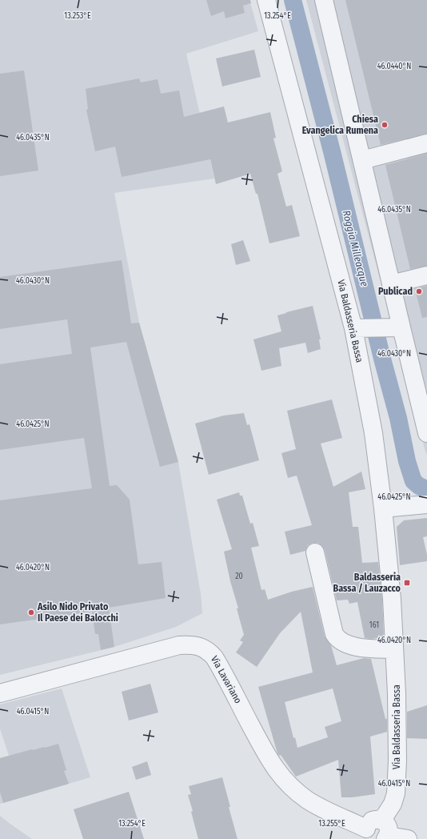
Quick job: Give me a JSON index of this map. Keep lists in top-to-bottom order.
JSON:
{
  "streets": {
    "street": ["Via Baldasseria Bassa", "Via Lavariano"]
  },
  "water": ["Roggia Milleacque"],
  "places": {
    "other": ["Chiesa Evangelica Rumena", "Publicad", "Asilo Nido Privato Il Paese dei Balocchi"],
    "transit": ["Baldasseria Bassa / Lauzacco"]
  },
  "house_numbers": ["20", "161"],
  "coordinates": [
    "13.253°E",
    "13.254°E",
    "46.0440°N",
    "46.0435°N",
    "46.0430°N",
    "46.0425°N",
    "46.0420°N",
    "46.0415°N",
    "13.255°E"
  ]
}
